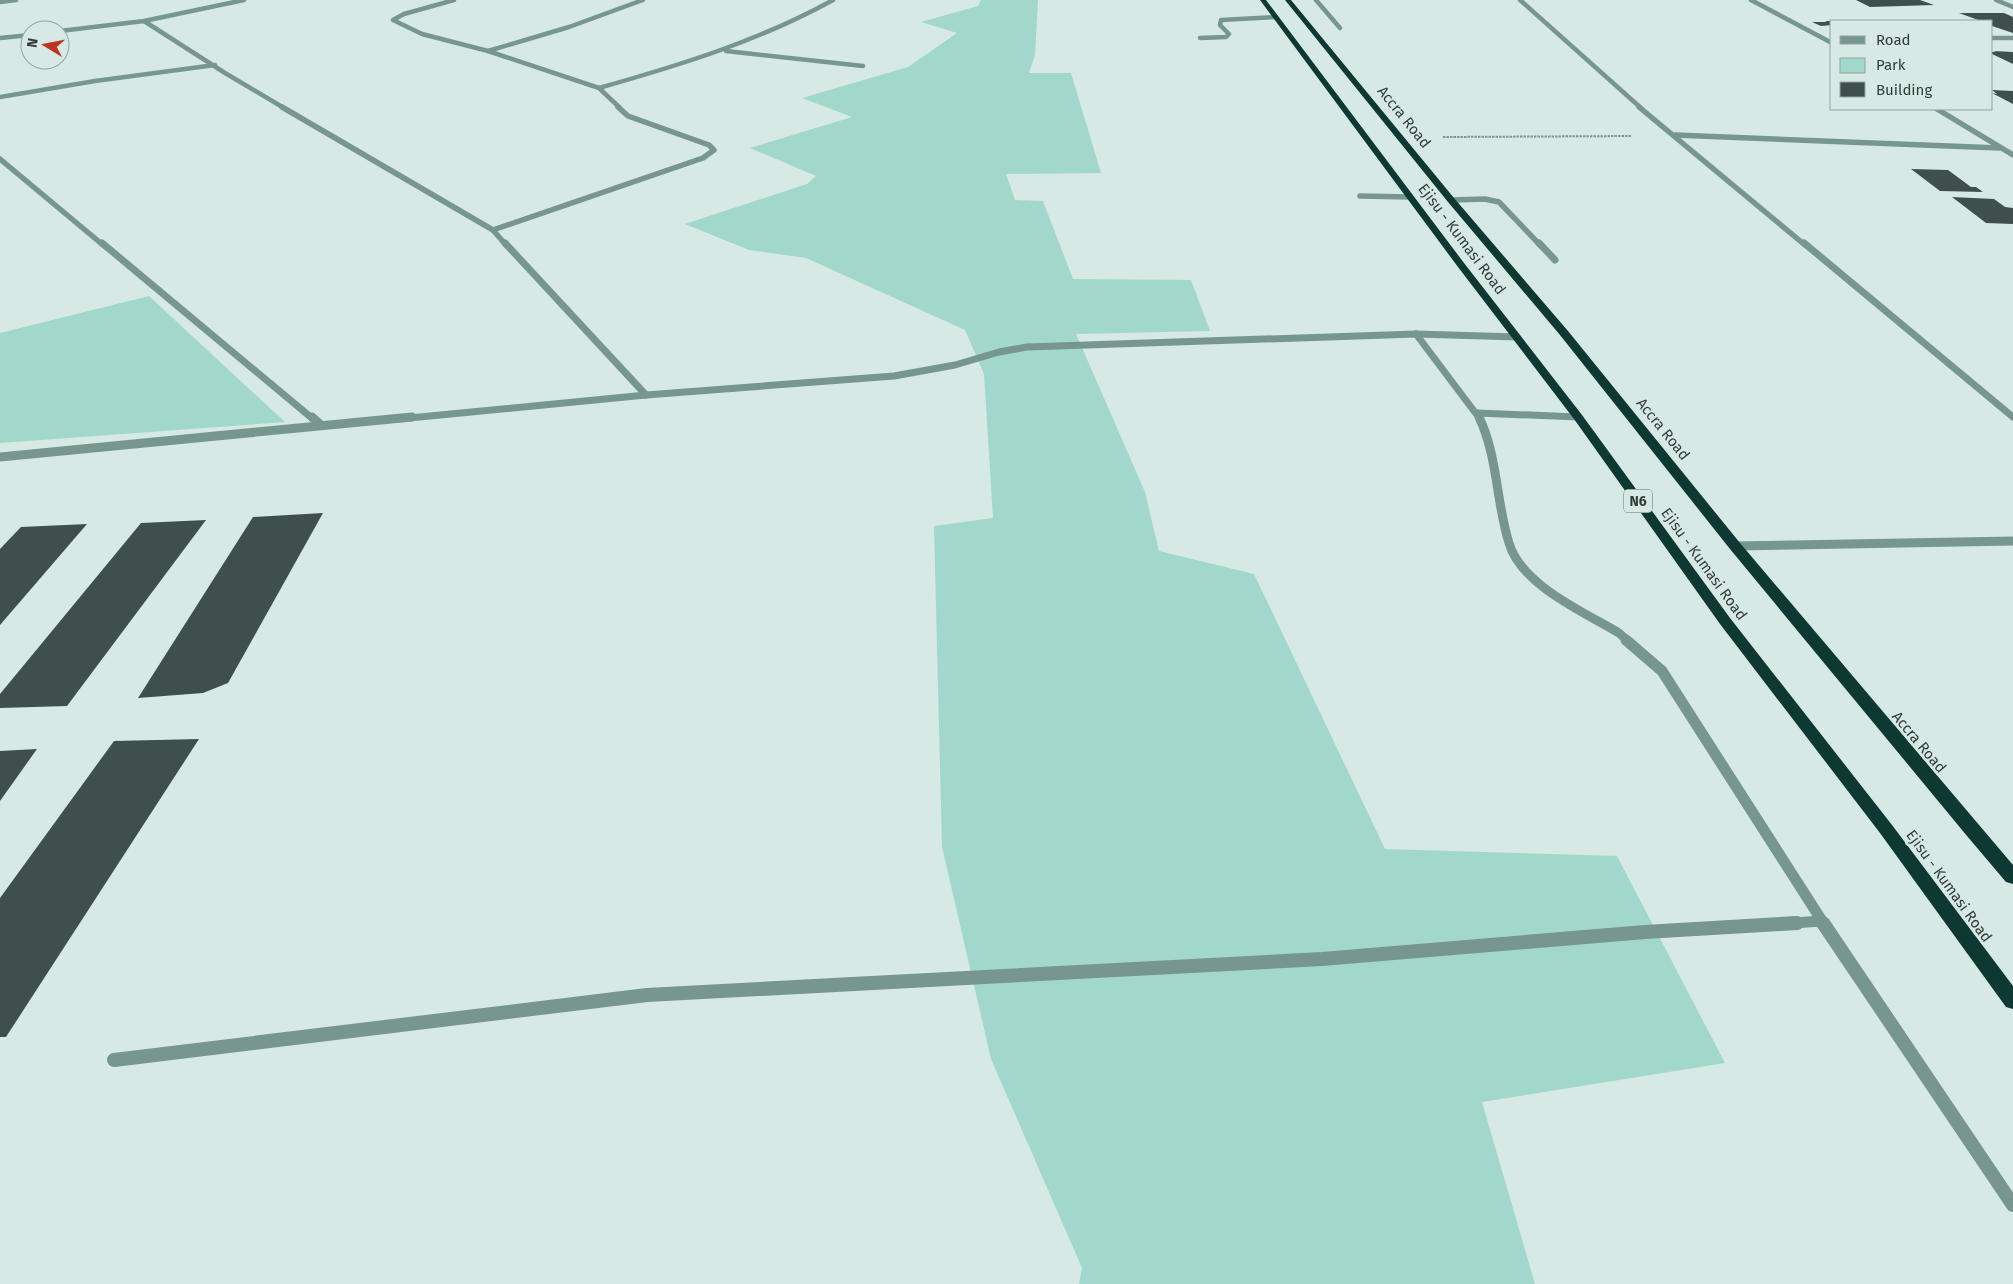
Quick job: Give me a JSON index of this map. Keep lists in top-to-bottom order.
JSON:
{
  "streets": {
    "highway": ["Accra Road", "Ejisu - Kumasi Road", "N6"]
  },
  "legend": ["Road", "Park", "Building"],
  "north": "left"
}
